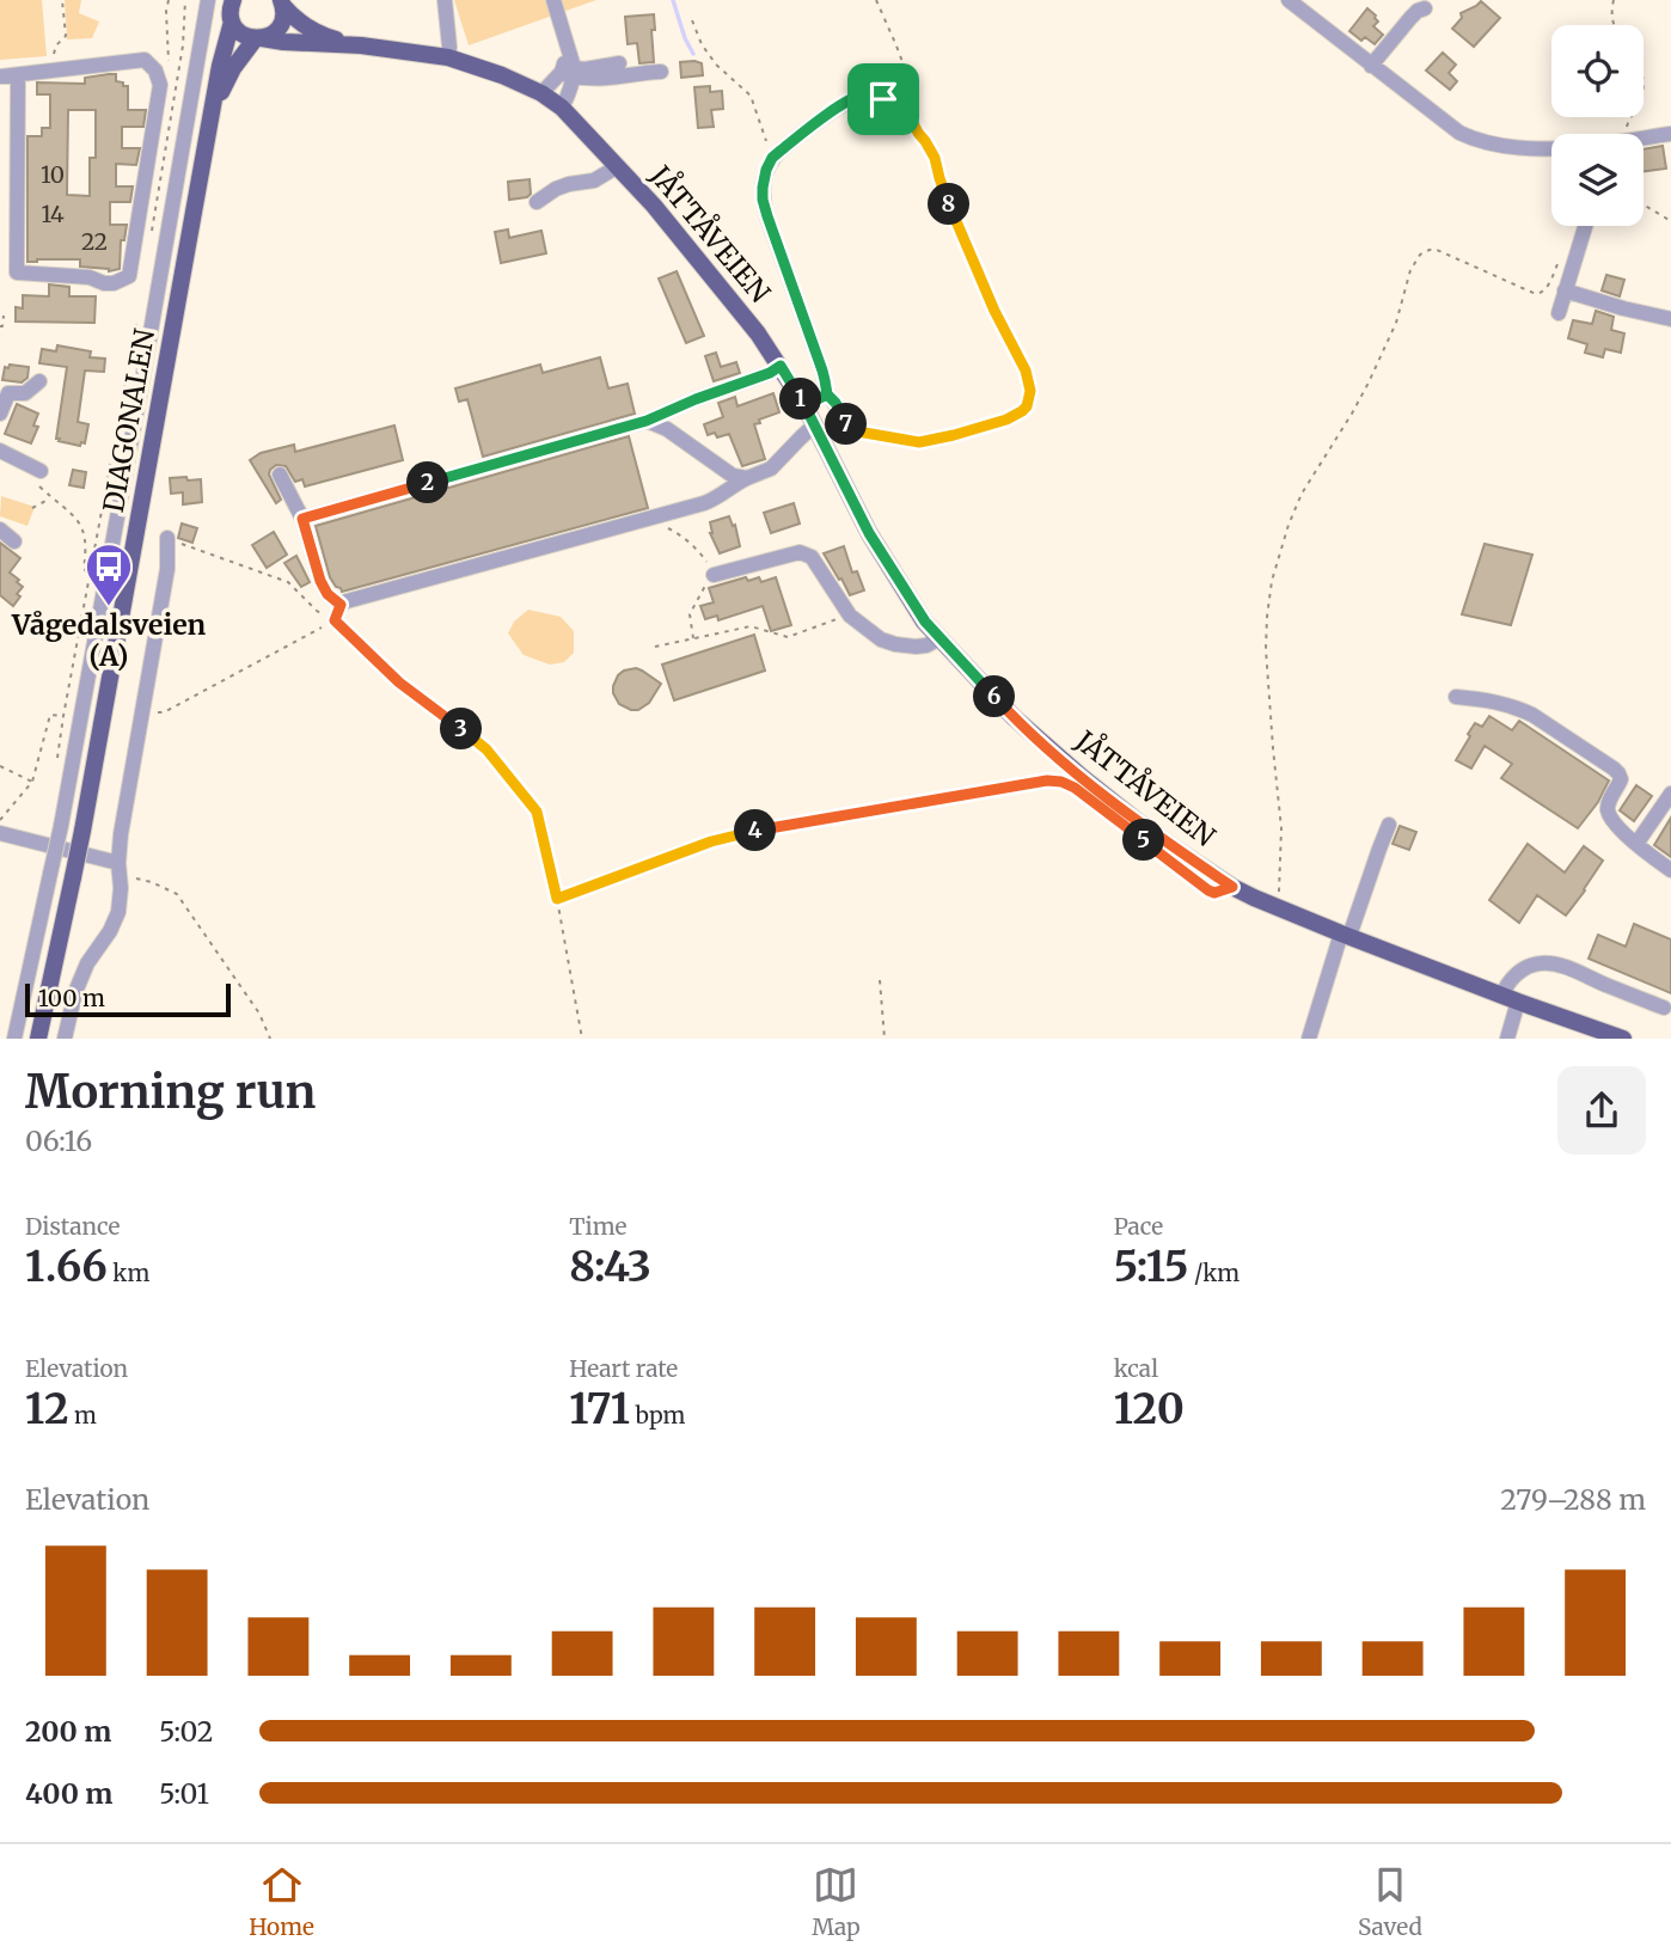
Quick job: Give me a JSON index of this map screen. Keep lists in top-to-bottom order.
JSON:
{
  "streets": {
    "main road": ["JÅTTÅVEIEN", "DIAGONALEN"]
  },
  "crossings": [
    ["JÅTTÅVEIEN", "DIAGONALEN"]
  ],
  "places": {
    "bus stop": ["Vågedalsveien (A)"]
  },
  "house_numbers": ["10", "14", "22"],
  "scale_bar": "100 m",
  "page": {
    "pins": [
      "8",
      "1",
      "7",
      "2",
      "6",
      "3",
      "4",
      "5"
    ],
    "scale": "100 m",
    "heading": ["Morning run", "06:16"],
    "stats": [
      ["Distance", "1.66 km"],
      ["Time", "8:43"],
      ["Pace", "5:15 /km"],
      ["Elevation", "12 m"],
      ["Heart rate", "171 bpm"],
      ["kcal", "120"]
    ],
    "chart": ["Elevation", "279–288 m"],
    "list": [
      {
        "name": "200 m",
        "note": "5:02"
      },
      {
        "name": "400 m",
        "note": "5:01"
      }
    ],
    "tabs": ["Home", "Map", "Saved"]
  }
}
